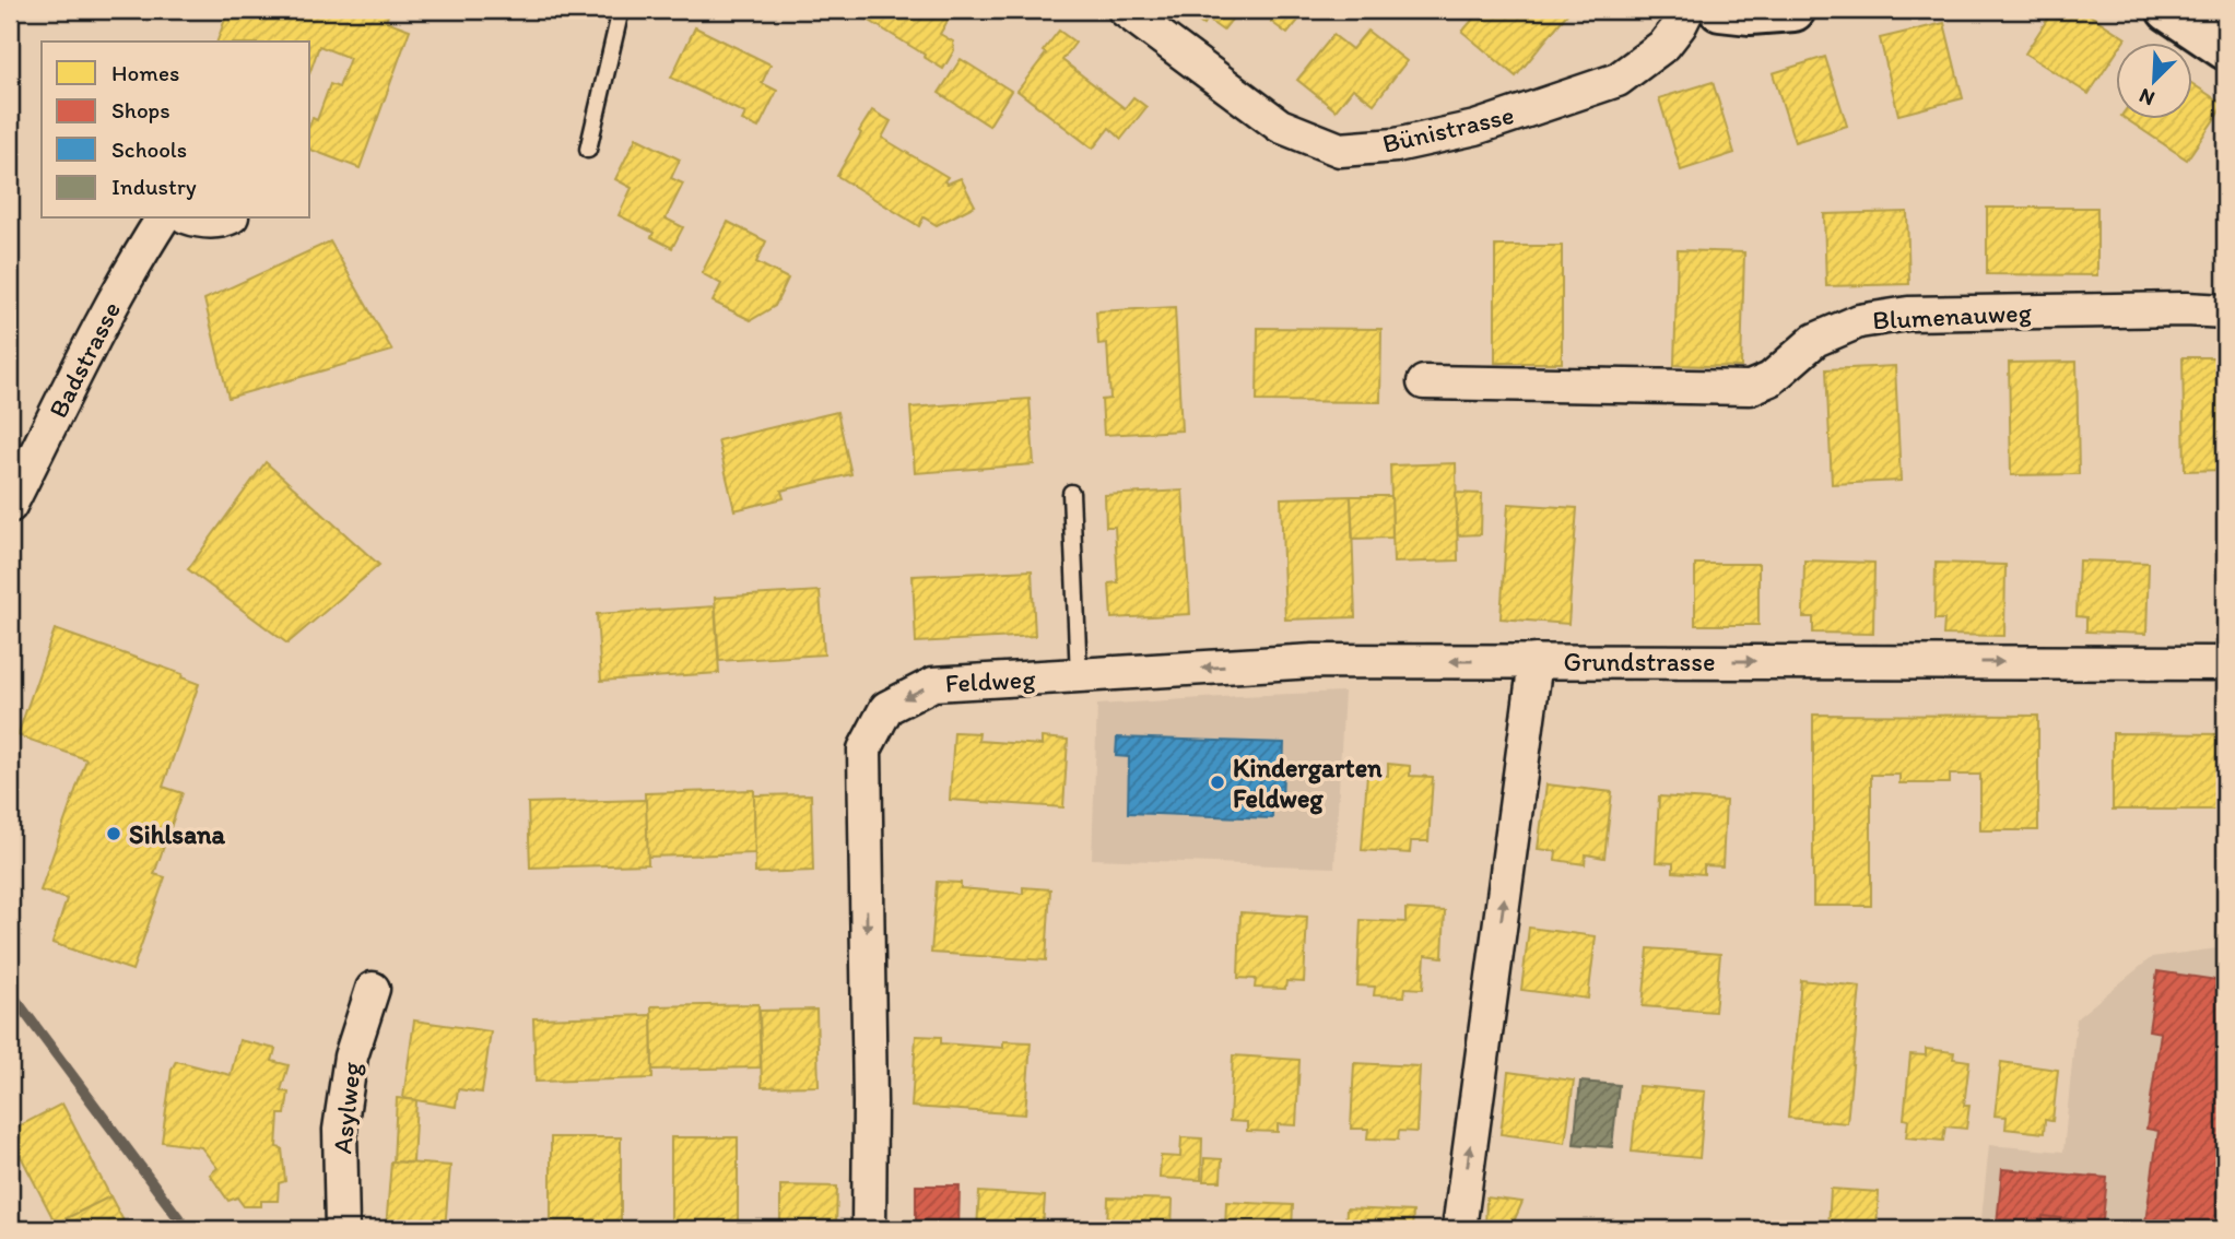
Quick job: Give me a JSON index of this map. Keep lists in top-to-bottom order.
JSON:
{
  "streets": {
    "street": [
      "Bünistrasse",
      "Blumenauweg",
      "Badstrasse",
      "Grundstrasse",
      "Feldweg",
      "Asylweg"
    ]
  },
  "crossings": [
    ["Grundstrasse", "Feldweg"]
  ],
  "places": ["Kindergarten Feldweg", "Sihlsana"],
  "legend": [
    "Homes",
    "Shops",
    "Schools",
    "Industry"
  ],
  "north": "bottom left"
}
